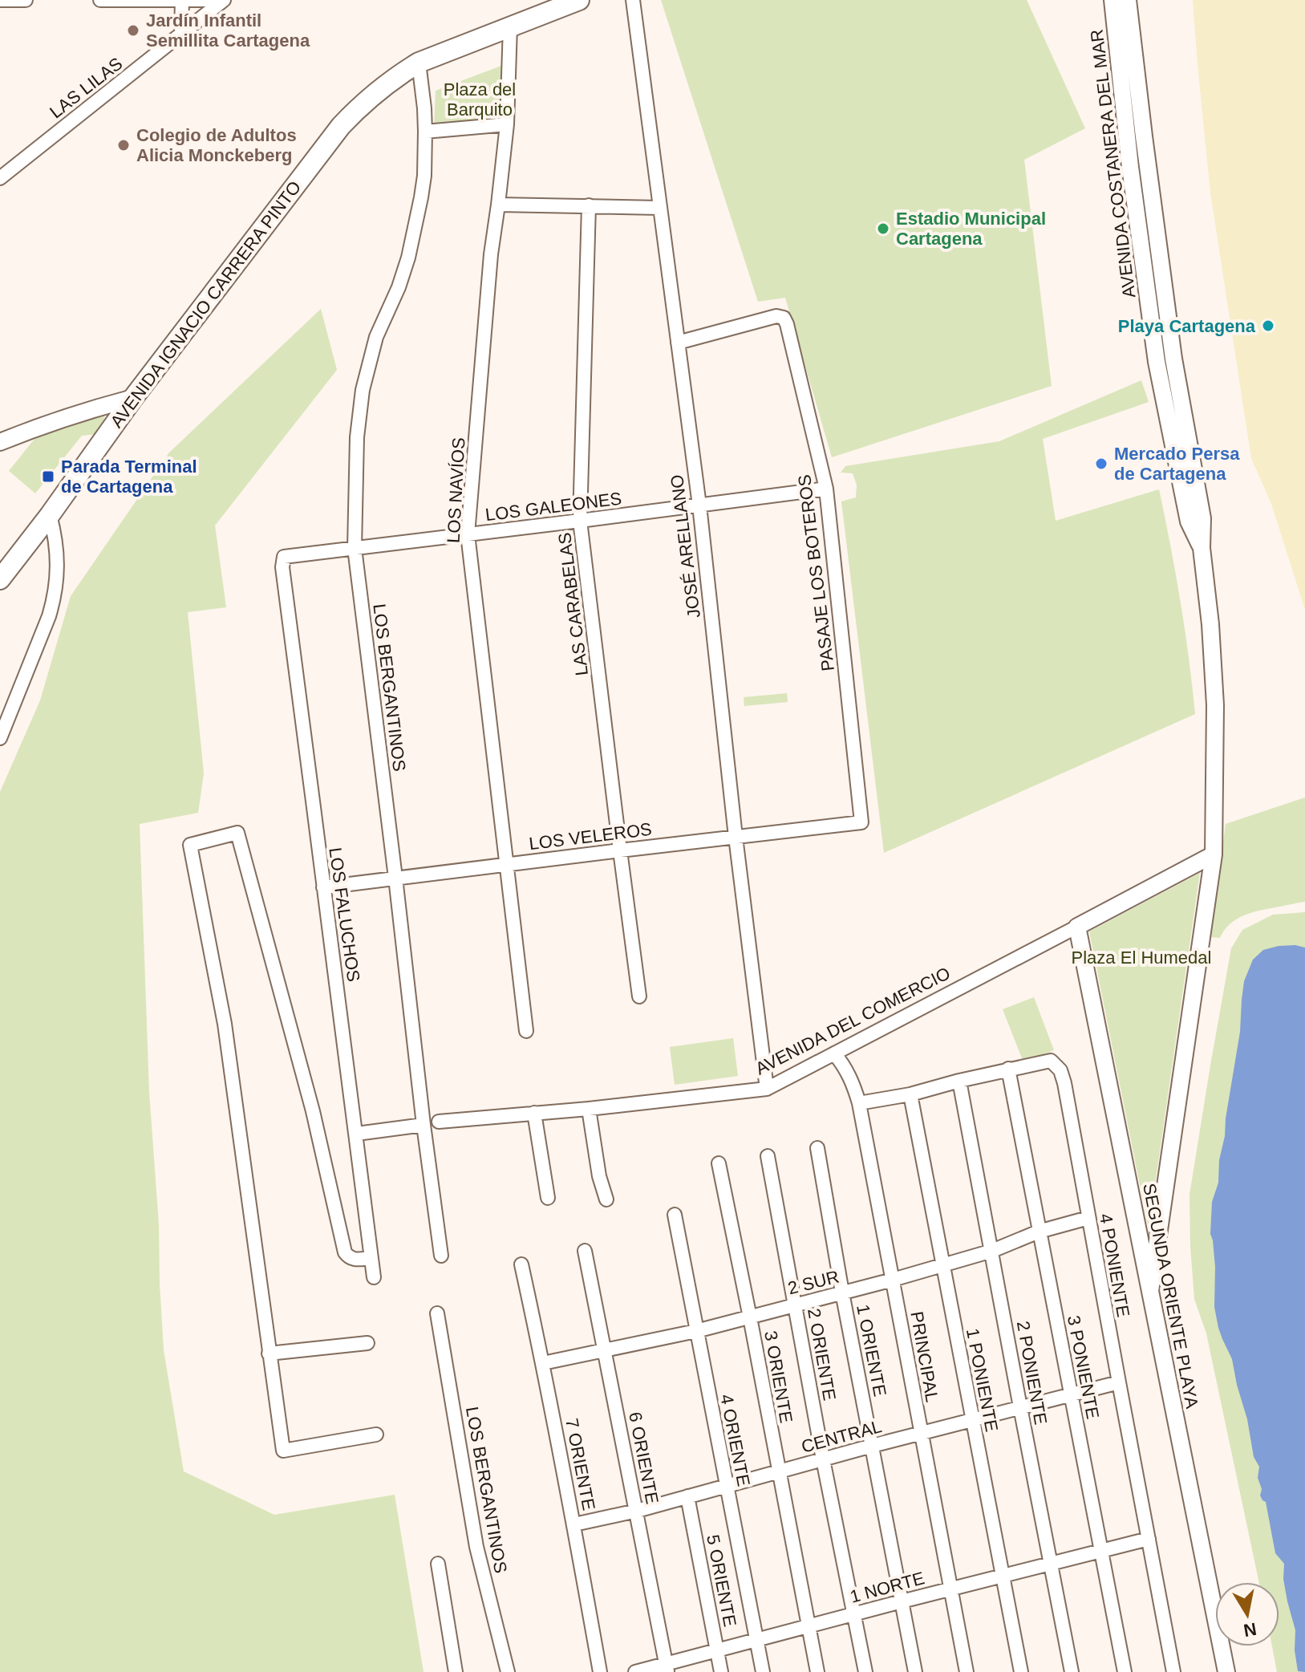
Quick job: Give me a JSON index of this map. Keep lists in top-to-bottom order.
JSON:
{
  "streets": {
    "main road": ["AVENIDA IGNACIO CARRERA PINTO"],
    "street": [
      "LAS LILAS",
      "AVENIDA COSTANERA DEL MAR",
      "LOS NAVÍOS",
      "LOS GALEONES",
      "JOSÉ ARELLANO",
      "PASAJE LOS BOTEROS",
      "LAS CARABELAS",
      "LOS BERGANTINOS",
      "LOS VELEROS",
      "LOS FALUCHOS",
      "AVENIDA DEL COMERCIO",
      "4 PONIENTE",
      "2 SUR",
      "SEGUNDA ORIENTE PLAYA",
      "1 ORIENTE",
      "2 ORIENTE",
      "PRINCIPAL",
      "3 PONIENTE",
      "2 PONIENTE",
      "3 ORIENTE",
      "1 PONIENTE",
      "CENTRAL",
      "4 ORIENTE",
      "6 ORIENTE",
      "7 ORIENTE",
      "5 ORIENTE",
      "1 NORTE"
    ]
  },
  "crossings": [
    ["AVENIDA COSTANERA DEL MAR", "AVENIDA DEL COMERCIO"],
    ["AVENIDA COSTANERA DEL MAR", "SEGUNDA ORIENTE PLAYA"],
    ["AVENIDA IGNACIO CARRERA PINTO", "LOS NAVÍOS"],
    ["AVENIDA IGNACIO CARRERA PINTO", "LOS BERGANTINOS"],
    ["LOS NAVÍOS", "LOS GALEONES"],
    ["LOS NAVÍOS", "LOS VELEROS"],
    ["LOS GALEONES", "JOSÉ ARELLANO"],
    ["LOS GALEONES", "PASAJE LOS BOTEROS"],
    ["LOS GALEONES", "LAS CARABELAS"],
    ["LOS GALEONES", "LOS BERGANTINOS"],
    ["LOS GALEONES", "LOS FALUCHOS"],
    ["JOSÉ ARELLANO", "PASAJE LOS BOTEROS"],
    ["JOSÉ ARELLANO", "LOS VELEROS"],
    ["JOSÉ ARELLANO", "AVENIDA DEL COMERCIO"],
    ["PASAJE LOS BOTEROS", "LOS VELEROS"],
    ["LAS CARABELAS", "LOS VELEROS"],
    ["LOS BERGANTINOS", "LOS VELEROS"],
    ["LOS VELEROS", "LOS FALUCHOS"],
    ["AVENIDA DEL COMERCIO", "SEGUNDA ORIENTE PLAYA"],
    ["AVENIDA DEL COMERCIO", "PRINCIPAL"],
    ["4 PONIENTE", "2 SUR"],
    ["4 PONIENTE", "PRINCIPAL"],
    ["4 PONIENTE", "3 PONIENTE"],
    ["4 PONIENTE", "2 PONIENTE"],
    ["4 PONIENTE", "1 PONIENTE"],
    ["4 PONIENTE", "CENTRAL"],
    ["4 PONIENTE", "1 NORTE"],
    ["2 SUR", "1 ORIENTE"],
    ["2 SUR", "2 ORIENTE"],
    ["2 SUR", "PRINCIPAL"],
    ["2 SUR", "3 PONIENTE"],
    ["2 SUR", "2 PONIENTE"],
    ["2 SUR", "3 ORIENTE"],
    ["2 SUR", "1 PONIENTE"],
    ["2 SUR", "4 ORIENTE"],
    ["2 SUR", "6 ORIENTE"],
    ["2 SUR", "7 ORIENTE"],
    ["1 ORIENTE", "CENTRAL"],
    ["1 ORIENTE", "1 NORTE"],
    ["2 ORIENTE", "CENTRAL"],
    ["2 ORIENTE", "1 NORTE"],
    ["PRINCIPAL", "CENTRAL"],
    ["PRINCIPAL", "1 NORTE"],
    ["3 PONIENTE", "CENTRAL"],
    ["3 PONIENTE", "1 NORTE"],
    ["2 PONIENTE", "CENTRAL"],
    ["2 PONIENTE", "1 NORTE"],
    ["3 ORIENTE", "CENTRAL"],
    ["3 ORIENTE", "1 NORTE"],
    ["1 PONIENTE", "CENTRAL"],
    ["1 PONIENTE", "1 NORTE"],
    ["CENTRAL", "4 ORIENTE"],
    ["CENTRAL", "6 ORIENTE"],
    ["CENTRAL", "7 ORIENTE"],
    ["CENTRAL", "5 ORIENTE"],
    ["4 ORIENTE", "1 NORTE"],
    ["6 ORIENTE", "1 NORTE"],
    ["5 ORIENTE", "1 NORTE"]
  ],
  "parks": ["Plaza del Barquito", "Plaza El Humedal"],
  "places": {
    "other": [
      "Jardín Infantil Semillita Cartagena",
      "Colegio de Adultos Alicia Monckeberg",
      "Estadio Municipal Cartagena",
      "Playa Cartagena",
      "Mercado Persa de Cartagena"
    ],
    "transit": ["Parada Terminal de Cartagena"]
  },
  "north": "bottom"
}
